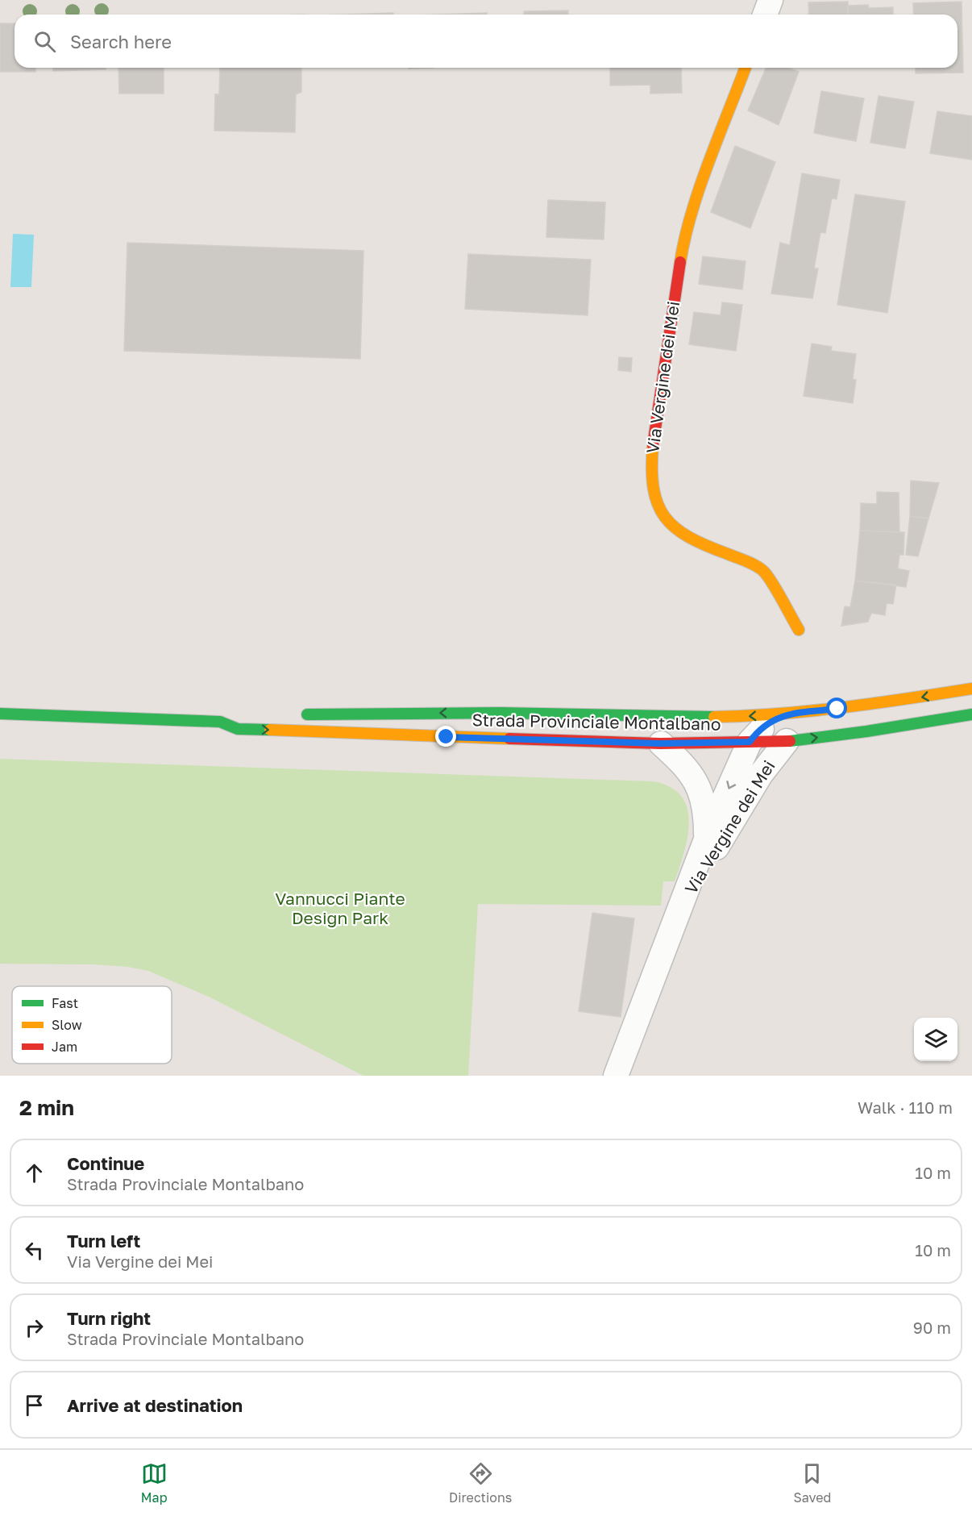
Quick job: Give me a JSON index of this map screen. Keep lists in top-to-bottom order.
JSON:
{
  "streets": {
    "main road": ["Via Vergine dei Mei", "Strada Provinciale Montalbano"]
  },
  "crossings": [
    ["Via Vergine dei Mei", "Strada Provinciale Montalbano"]
  ],
  "parks": ["Vannucci Piante Design Park"],
  "legend": ["Fast", "Slow", "Jam"],
  "page": {
    "search": "Search here",
    "heading": ["2 min", "Walk · 110 m"],
    "list": [
      ["Continue", "Strada Provinciale Montalbano", "10 m"],
      ["Turn left", "Via Vergine dei Mei", "10 m"],
      ["Turn right", "Strada Provinciale Montalbano", "90 m"],
      "Arrive at destination"
    ],
    "nav": ["Map", "Directions", "Saved"]
  }
}
